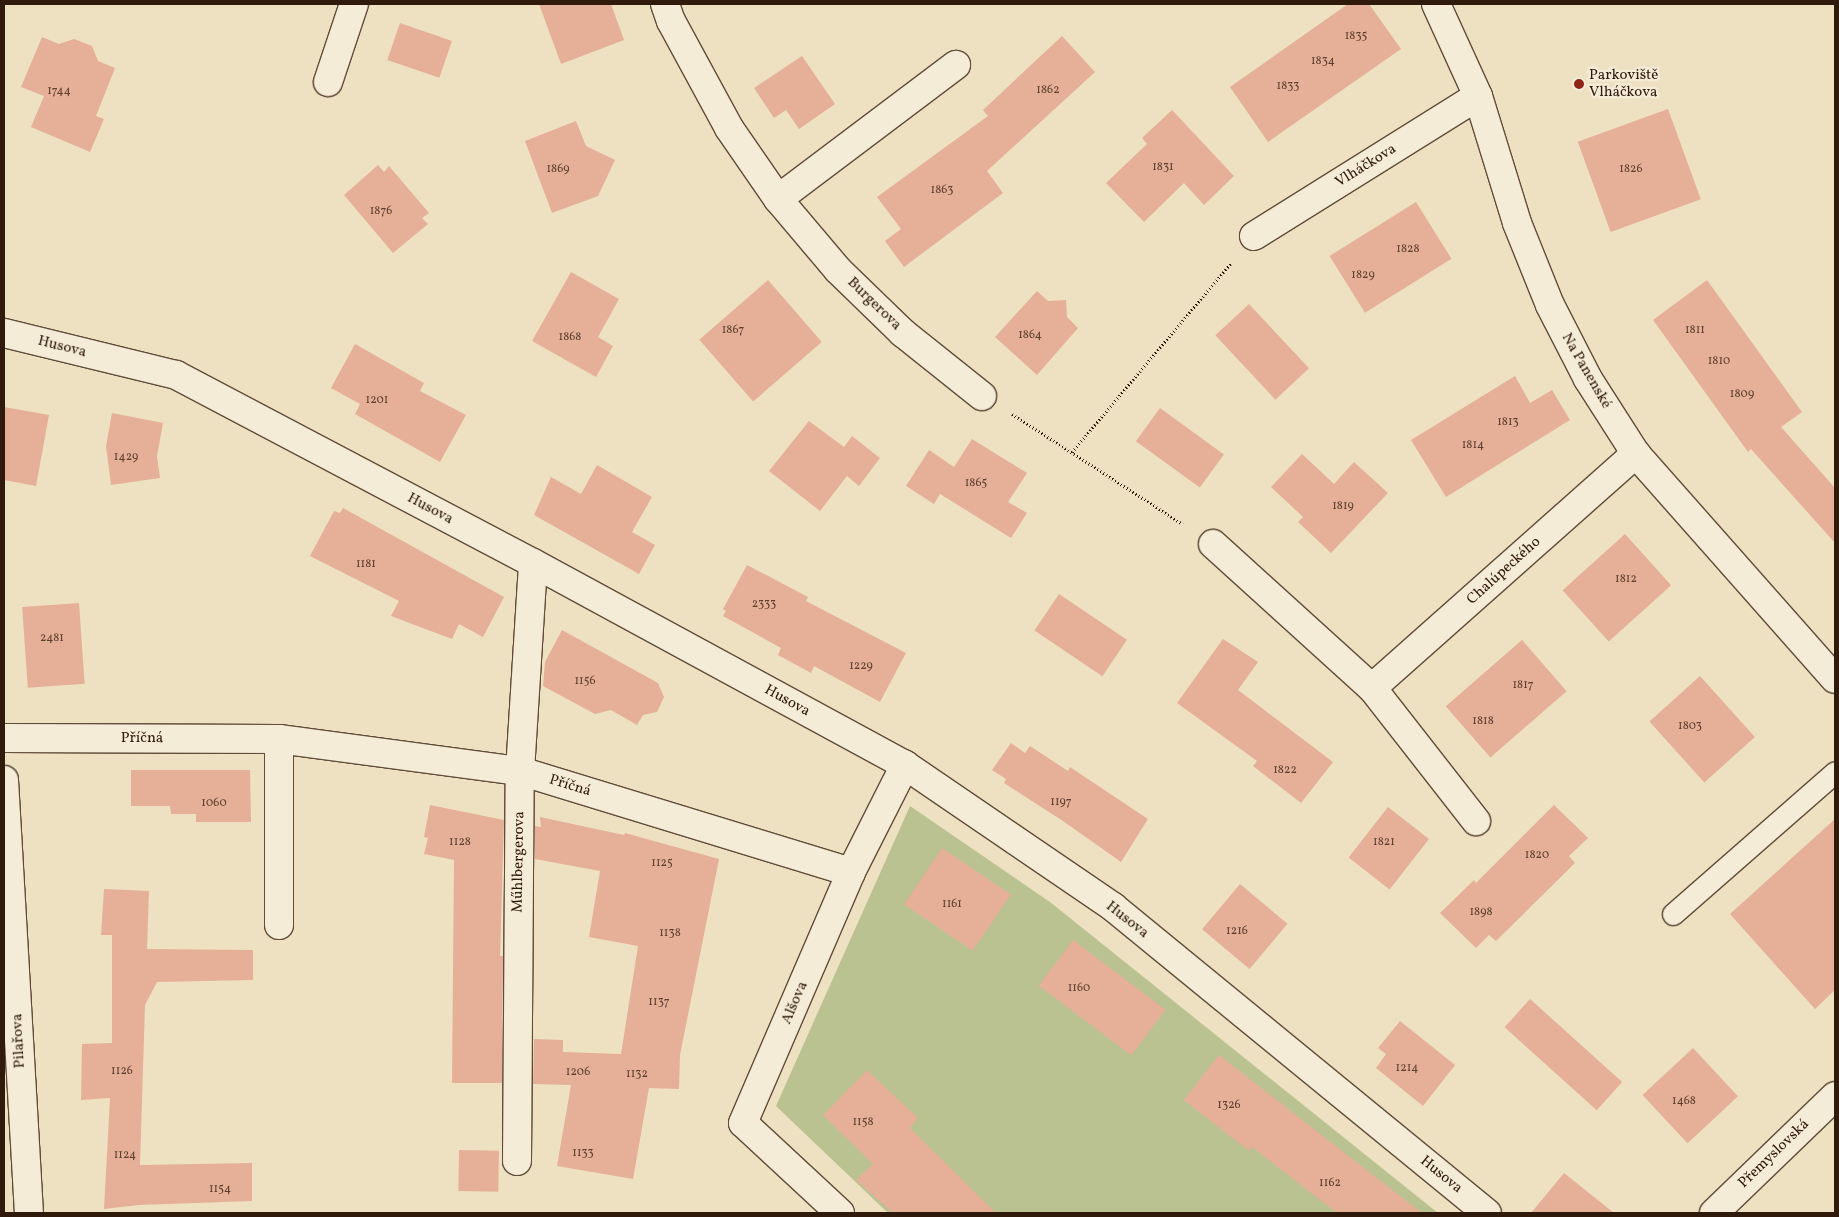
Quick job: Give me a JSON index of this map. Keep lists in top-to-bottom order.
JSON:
{
  "streets": {
    "street": [
      "Vlháčkova",
      "Burgerova",
      "Husova",
      "Na Panenské",
      "Chalúpeckého",
      "Příčná",
      "Műhlbergerova",
      "Alšova",
      "Pilařova",
      "Přemyslovská"
    ]
  },
  "crossings": [
    ["Vlháčkova", "Na Panenské"],
    ["Husova", "Műhlbergerova"],
    ["Husova", "Alšova"],
    ["Na Panenské", "Chalúpeckého"],
    ["Příčná", "Műhlbergerova"],
    ["Příčná", "Alšova"]
  ],
  "places": ["Parkoviště Vlháčkova"],
  "house_numbers": [
    "1835",
    "1834",
    "1833",
    "1862",
    "1744",
    "1831",
    "1869",
    "1826",
    "1863",
    "1876",
    "1828",
    "1829",
    "1867",
    "1811",
    "1864",
    "1868",
    "1810",
    "1809",
    "1201",
    "1813",
    "1814",
    "1429",
    "1865",
    "1819",
    "1181",
    "1812",
    "2333",
    "2481",
    "1229",
    "1156",
    "1817",
    "1818",
    "1803",
    "1822",
    "1197",
    "1060",
    "1128",
    "1821",
    "1820",
    "1125",
    "1161",
    "1898",
    "1216",
    "1138",
    "1160",
    "1137",
    "1214",
    "1126",
    "1206",
    "1132",
    "1468",
    "1326",
    "1158",
    "1133",
    "1124",
    "1162",
    "1154"
  ]
}
